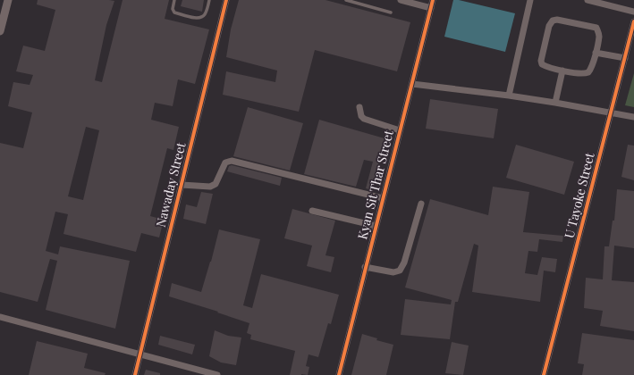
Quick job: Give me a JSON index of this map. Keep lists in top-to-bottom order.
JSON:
{
  "streets": {
    "street": ["Nawaday Street", "Kyan Sit Thar Street", "U Tayoke Street"]
  }
}
